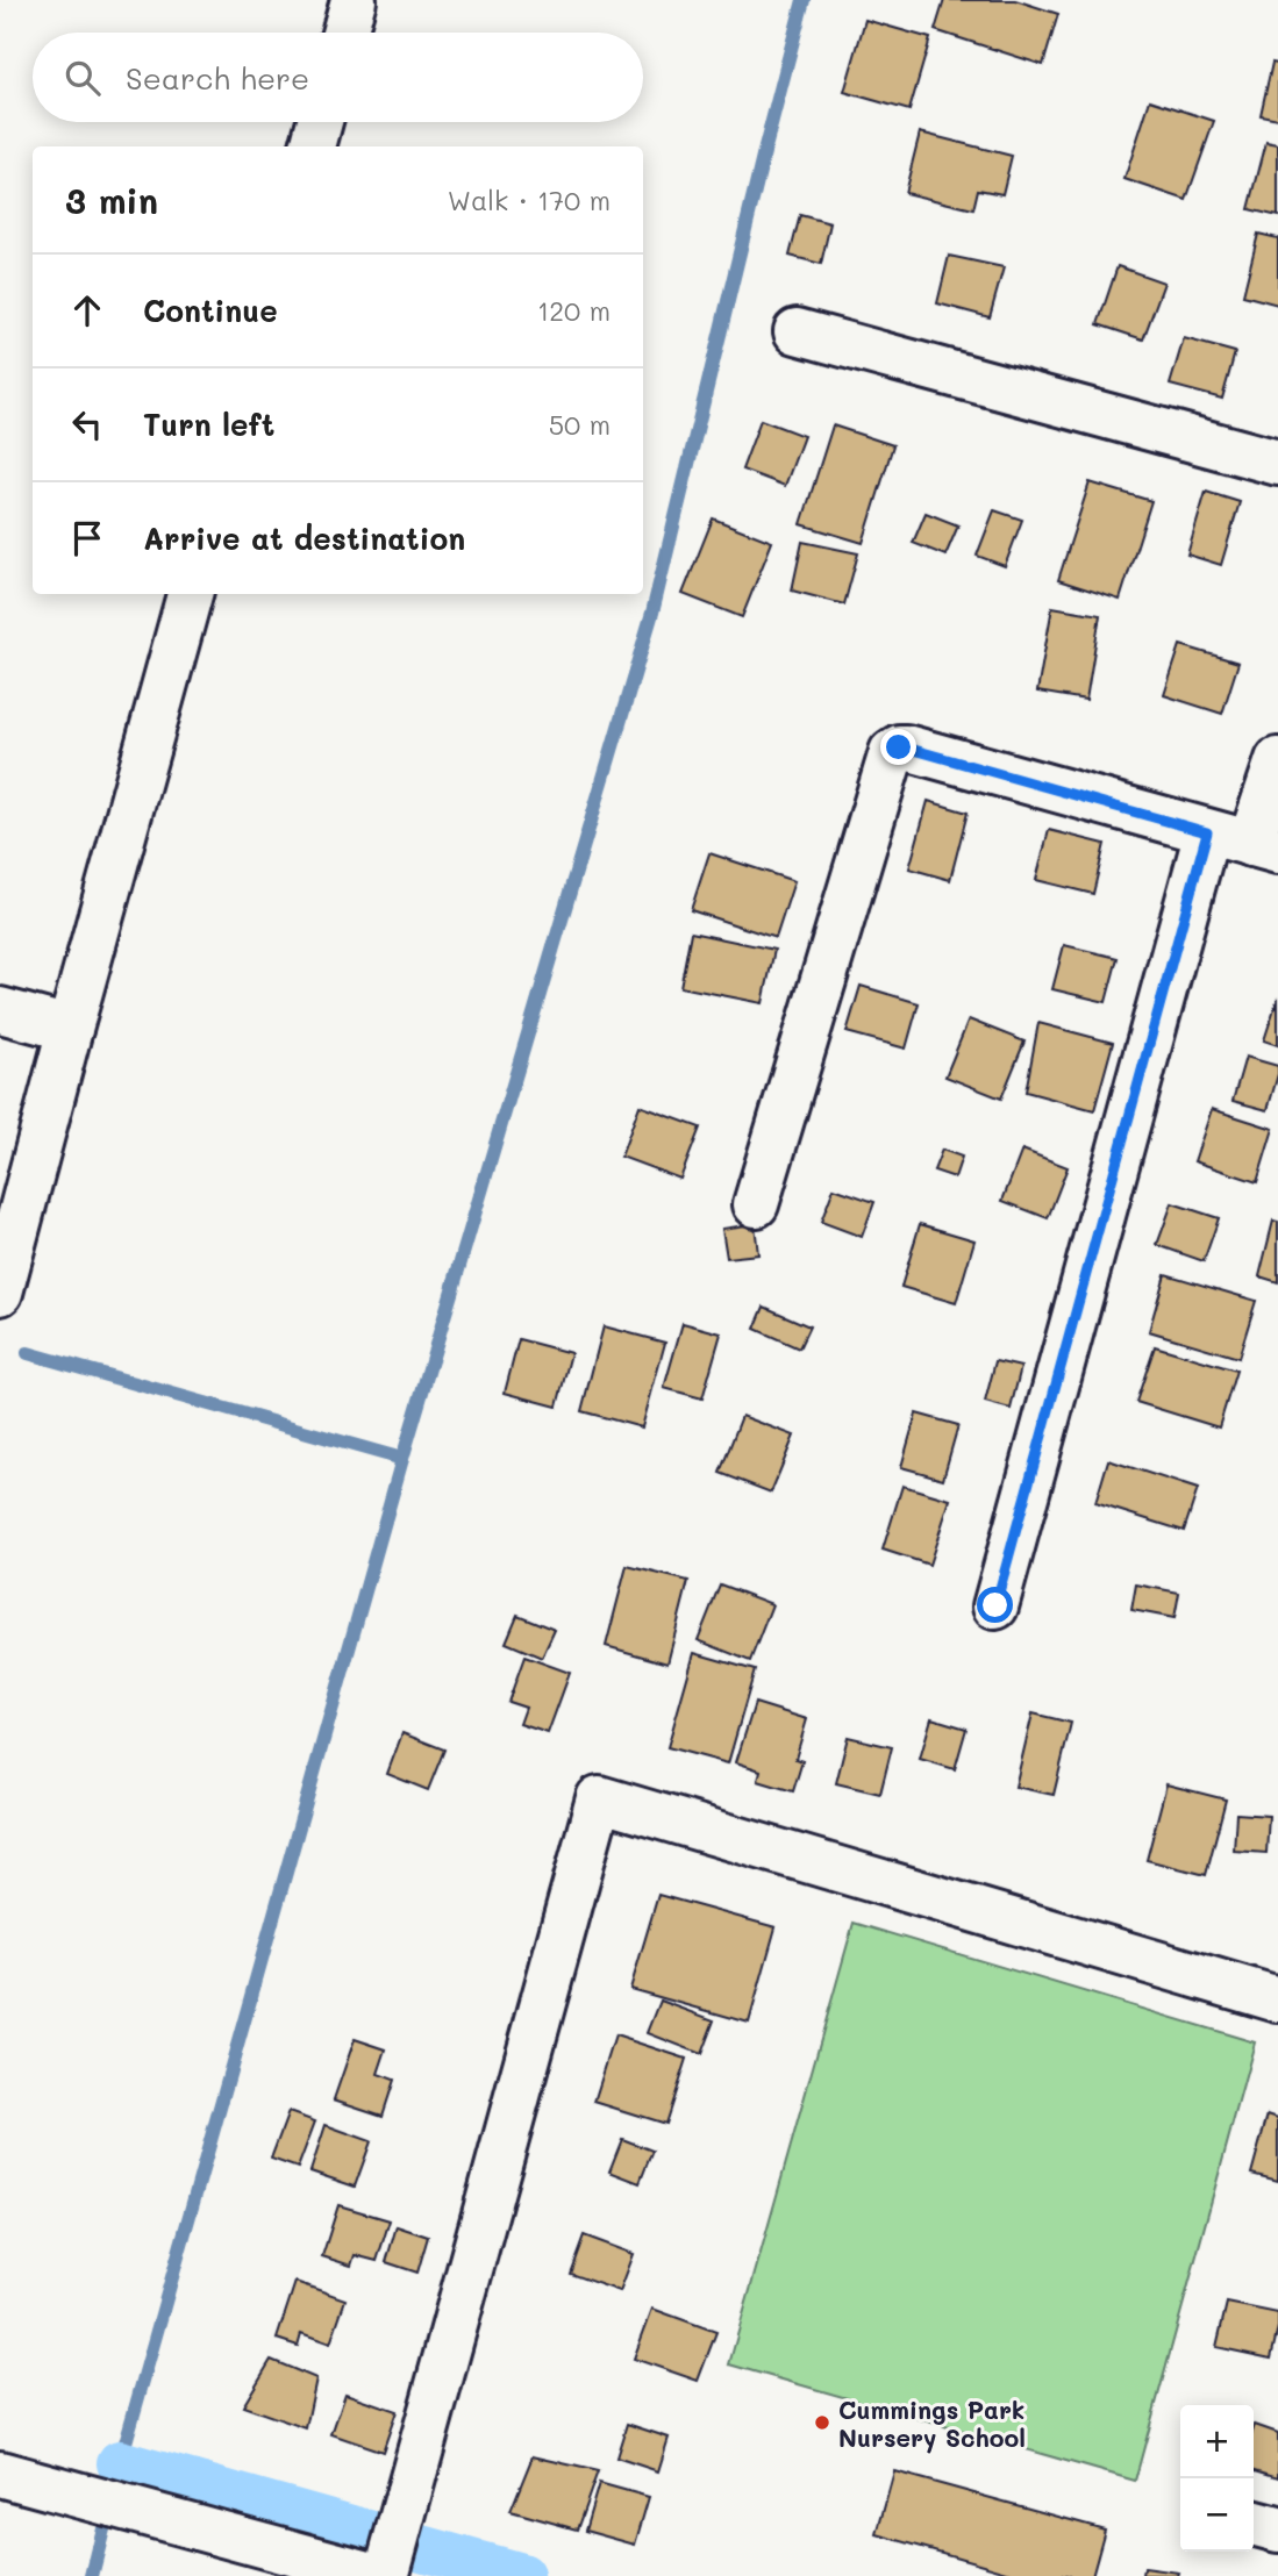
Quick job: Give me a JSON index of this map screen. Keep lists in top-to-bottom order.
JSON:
{
  "places": ["Cummings Park Nursery School"],
  "page": {
    "search": "Search here",
    "heading": ["3 min", "Walk · 170 m"],
    "list": [
      ["Continue", "120 m"],
      ["Turn left", "50 m"],
      "Arrive at destination"
    ],
    "map_buttons": ["+", "−"]
  }
}
